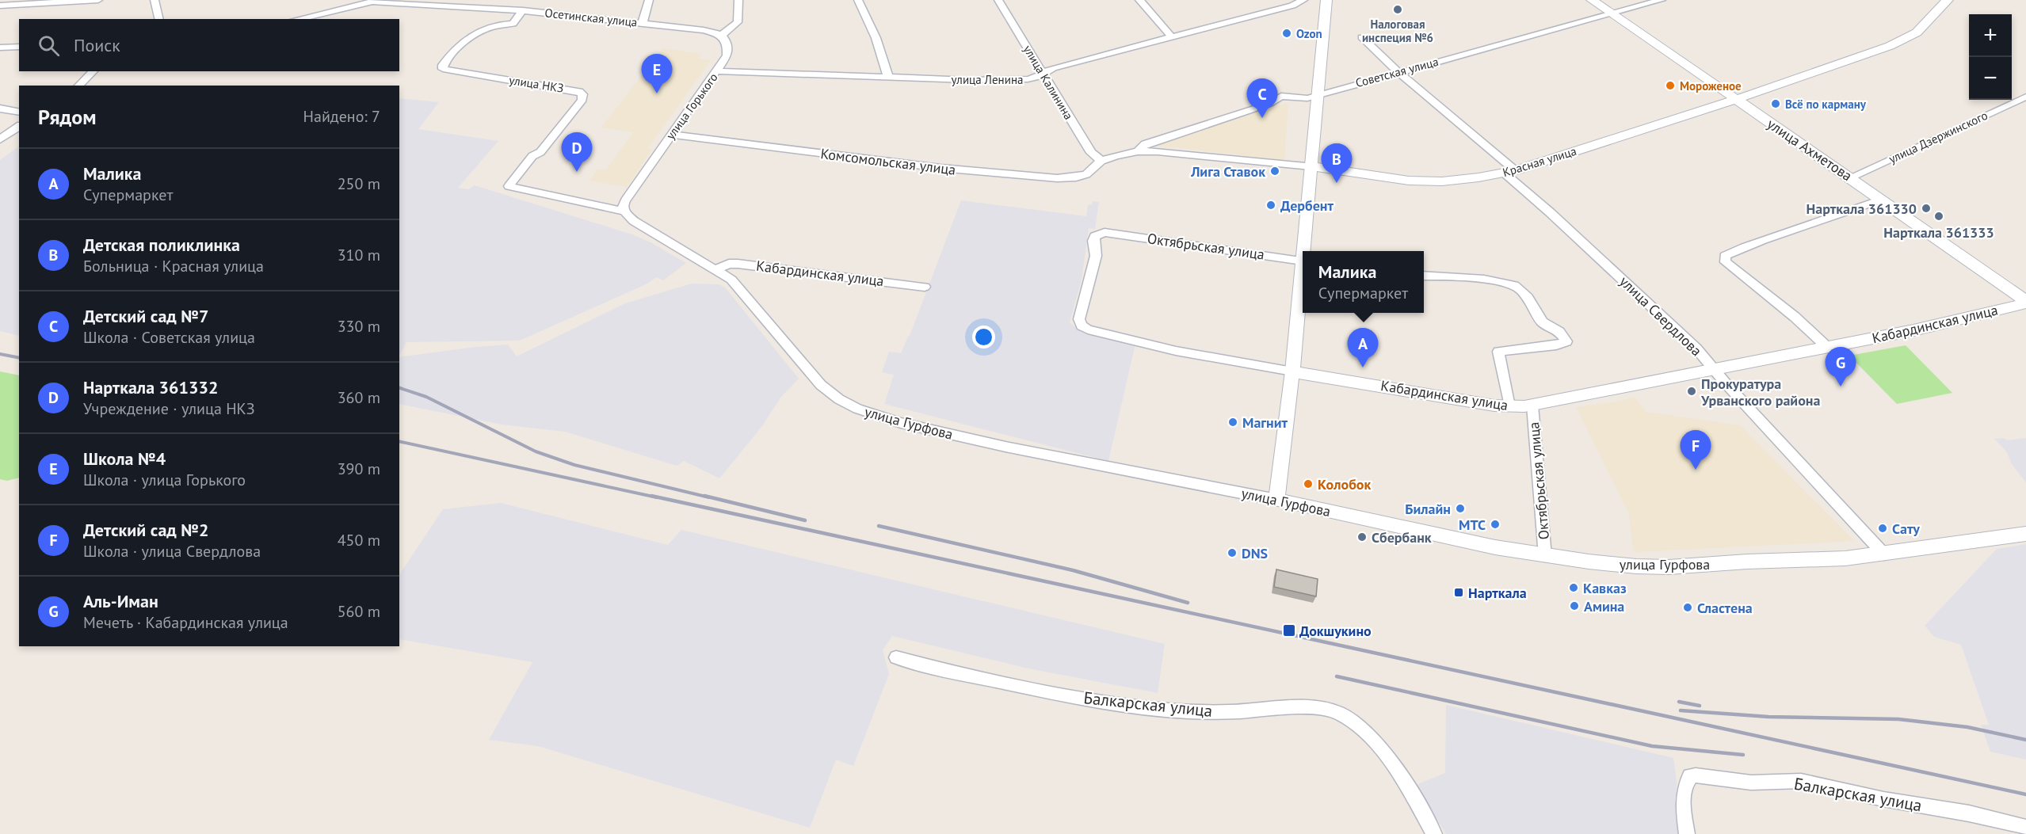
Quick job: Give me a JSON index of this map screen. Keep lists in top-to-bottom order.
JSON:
{
  "streets": {
    "street": [
      "Осетинская улица",
      "Советская улица",
      "улица Ленина",
      "улица Калинина",
      "улица НКЗ",
      "улица Горького",
      "улица Дзержинского",
      "улица Ахметова",
      "Комсомольская улица",
      "Красная улица",
      "Октябрьская улица",
      "Кабардинская улица",
      "улица Свердлова",
      "улица Гурфова",
      "Балкарская улица"
    ]
  },
  "crossings": [
    ["Осетинская улица", "улица НКЗ"],
    ["Осетинская улица", "улица Горького"],
    ["Советская улица", "улица Ахметова"],
    ["Советская улица", "Красная улица"],
    ["Советская улица", "улица Свердлова"],
    ["улица Ленина", "улица Калинина"],
    ["улица Ленина", "улица Горького"],
    ["улица Калинина", "Комсомольская улица"],
    ["улица Калинина", "Красная улица"],
    ["улица НКЗ", "улица Горького"],
    ["улица НКЗ", "улица Гурфова"],
    ["улица Горького", "Комсомольская улица"],
    ["улица Горького", "улица Гурфова"],
    ["улица Дзержинского", "улица Ахметова"],
    ["улица Ахметова", "Красная улица"],
    ["улица Ахметова", "Кабардинская улица"],
    ["Комсомольская улица", "Красная улица"],
    ["Красная улица", "улица Свердлова"],
    ["Октябрьская улица", "Кабардинская улица"],
    ["Октябрьская улица", "улица Гурфова"],
    ["Кабардинская улица", "улица Свердлова"],
    ["Кабардинская улица", "улица Гурфова"],
    ["улица Свердлова", "улица Гурфова"]
  ],
  "places": {
    "other": [
      "Налоговая инспеция №6",
      "Ozon",
      "Мороженое",
      "Всё по карману",
      "Лига Ставок",
      "Дербент",
      "Нарткала 361330",
      "Нарткала 361333",
      "Прокуратура Урванского района",
      "Магнит",
      "Колобок",
      "Билайн",
      "МТС",
      "Сату",
      "Сбербанк",
      "DNS",
      "Кавказ",
      "Амина",
      "Сластена"
    ],
    "transit": ["Нарткала", "Докшукино"]
  },
  "page": {
    "map_buttons": ["+", "−"],
    "search": "Поиск",
    "pins": [
      "E",
      "C",
      "D",
      "B",
      "A",
      "G",
      "F"
    ],
    "heading": ["Рядом", "Найдено: 7"],
    "list": [
      {
        "mark": "A",
        "name": "Малика",
        "note": "Супермаркет",
        "value": "250 m"
      },
      {
        "mark": "B",
        "name": "Детская поликлинка",
        "note": "Больница · Красная улица",
        "value": "310 m"
      },
      {
        "mark": "C",
        "name": "Детский сад №7",
        "note": "Школа · Советская улица",
        "value": "330 m"
      },
      {
        "mark": "D",
        "name": "Нарткала 361332",
        "note": "Учреждение · улица НКЗ",
        "value": "360 m"
      },
      {
        "mark": "E",
        "name": "Школа №4",
        "note": "Школа · улица Горького",
        "value": "390 m"
      },
      {
        "mark": "F",
        "name": "Детский сад №2",
        "note": "Школа · улица Свердлова",
        "value": "450 m"
      },
      {
        "mark": "G",
        "name": "Аль-Иман",
        "note": "Мечеть · Кабардинская улица",
        "value": "560 m"
      }
    ],
    "popup": ["Малика", "Супермаркет"]
  }
}
